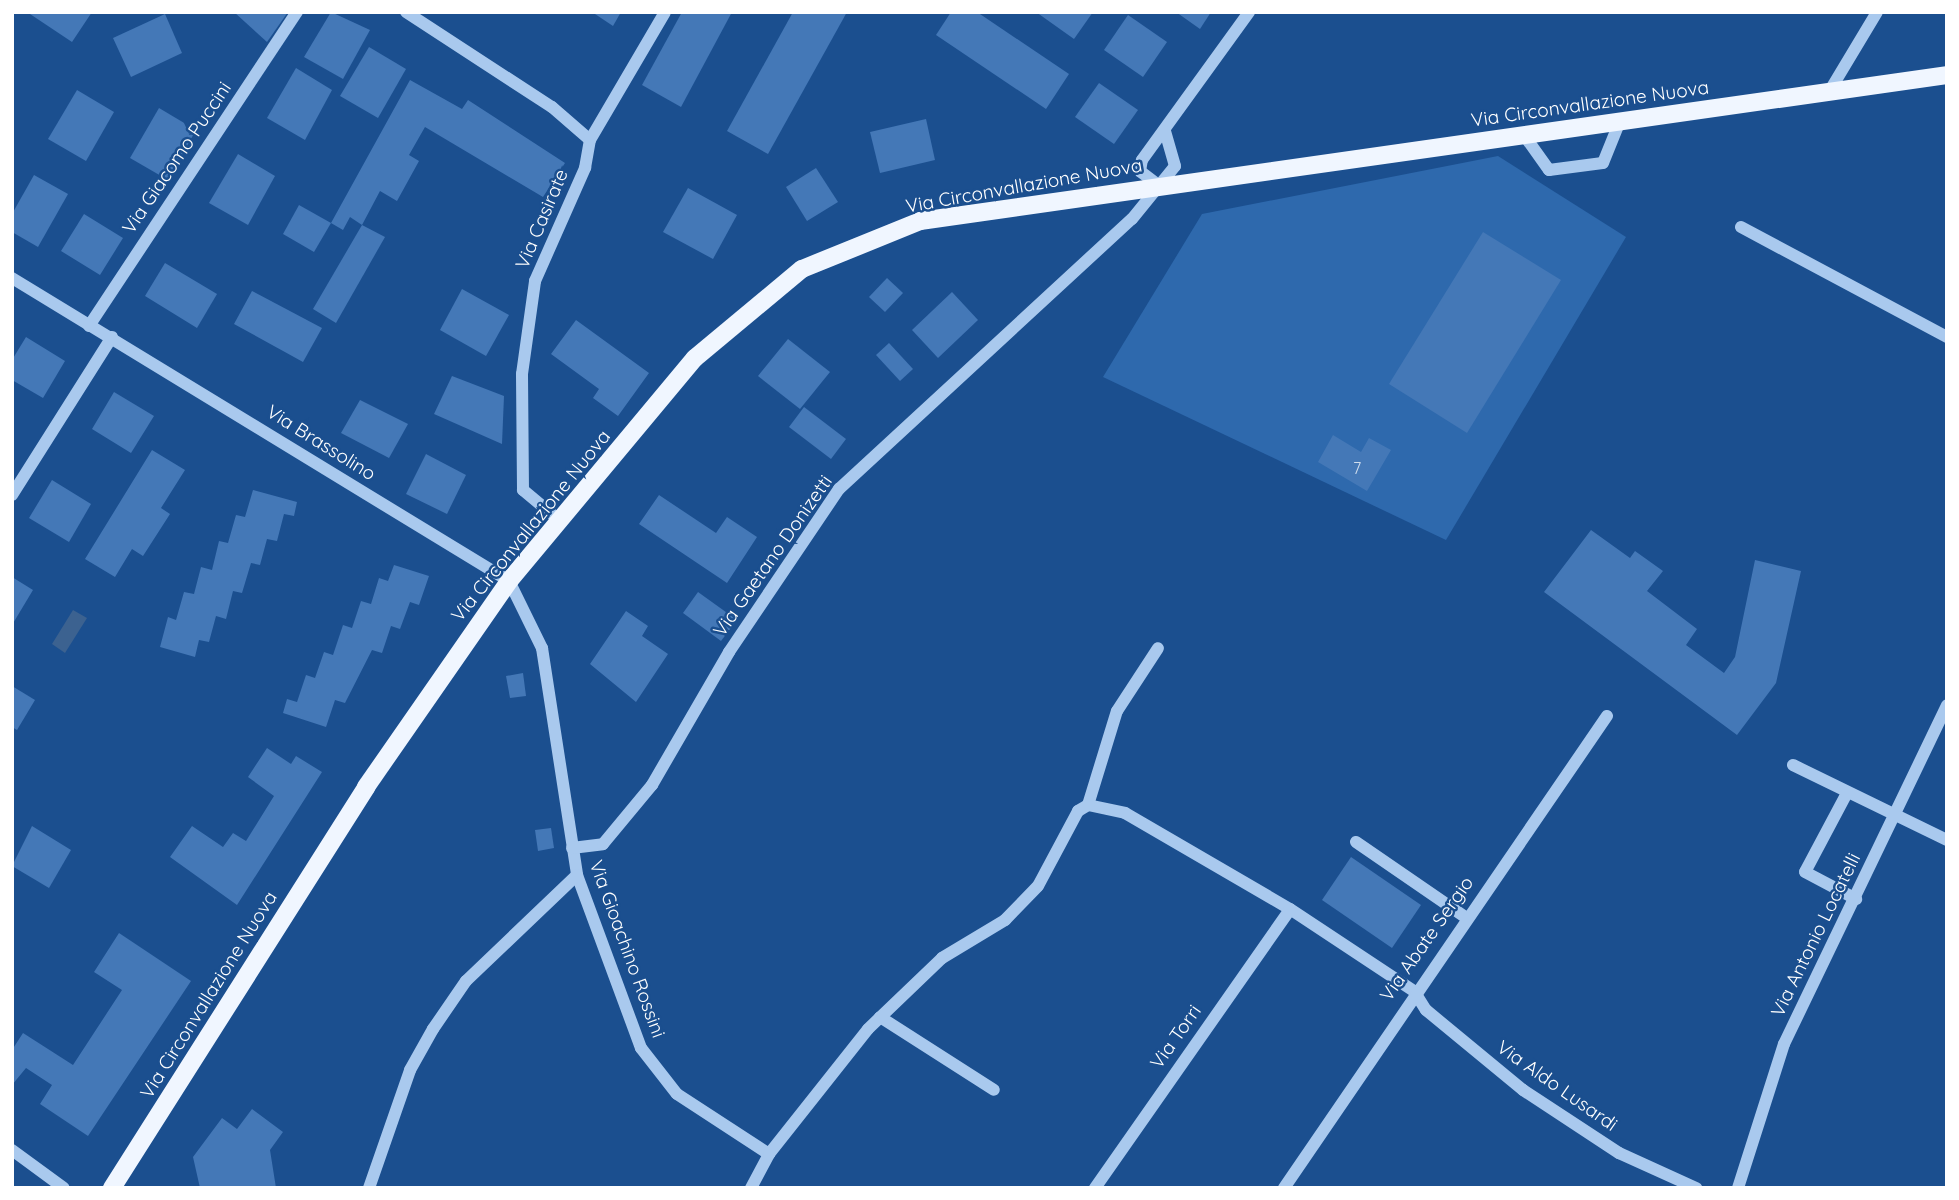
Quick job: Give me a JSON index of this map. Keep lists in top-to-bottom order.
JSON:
{
  "streets": {
    "main road": ["Via Circonvallazione Nuova"],
    "street": [
      "Via Giacomo Puccini",
      "Via Casirate",
      "Via Brassolino",
      "Via Gaetano Donizetti",
      "Via Antonio Locatelli",
      "Via Abate Sergio",
      "Via Gioachino Rossini",
      "Via Torri",
      "Via Aldo Lusardi"
    ]
  },
  "crossings": [
    ["Via Circonvallazione Nuova", "Via Casirate"],
    ["Via Circonvallazione Nuova", "Via Brassolino"],
    ["Via Circonvallazione Nuova", "Via Gaetano Donizetti"],
    ["Via Circonvallazione Nuova", "Via Gioachino Rossini"],
    ["Via Giacomo Puccini", "Via Brassolino"],
    ["Via Brassolino", "Via Gioachino Rossini"],
    ["Via Gaetano Donizetti", "Via Gioachino Rossini"],
    ["Via Abate Sergio", "Via Aldo Lusardi"],
    ["Via Torri", "Via Aldo Lusardi"]
  ],
  "house_numbers": ["7"]
}
